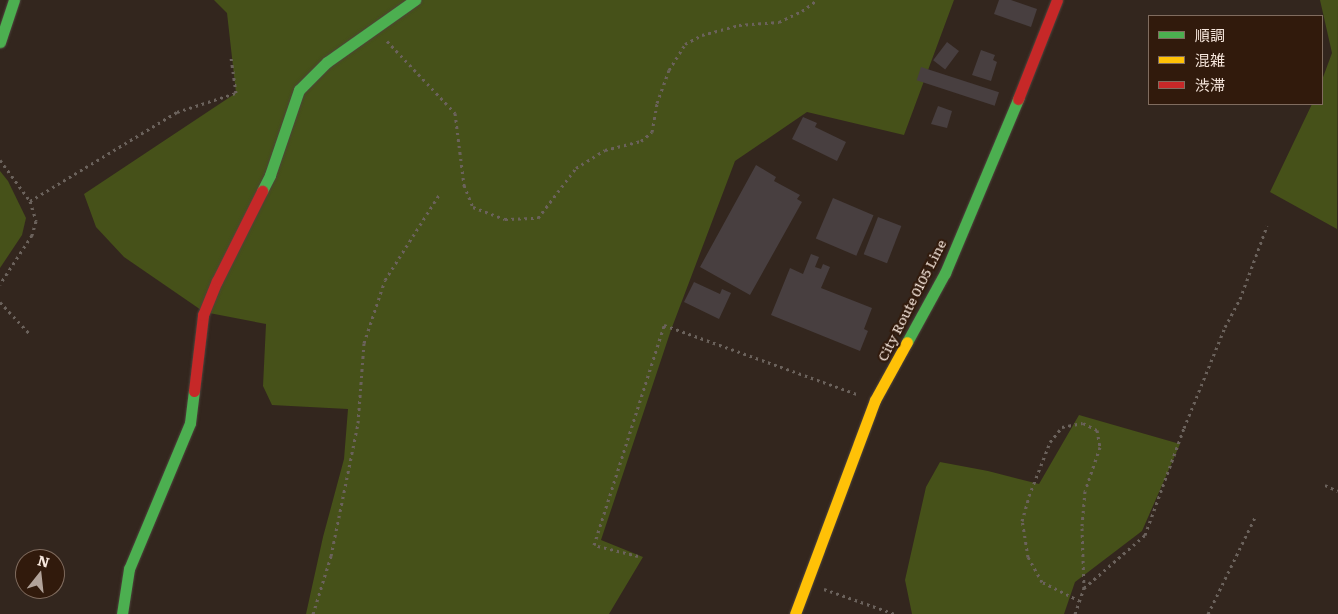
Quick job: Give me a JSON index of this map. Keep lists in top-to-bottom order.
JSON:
{
  "streets": {
    "street": ["City Route 0105 Line"]
  },
  "legend": ["順調", "混雑", "渋滞"],
  "north": "top"
}
